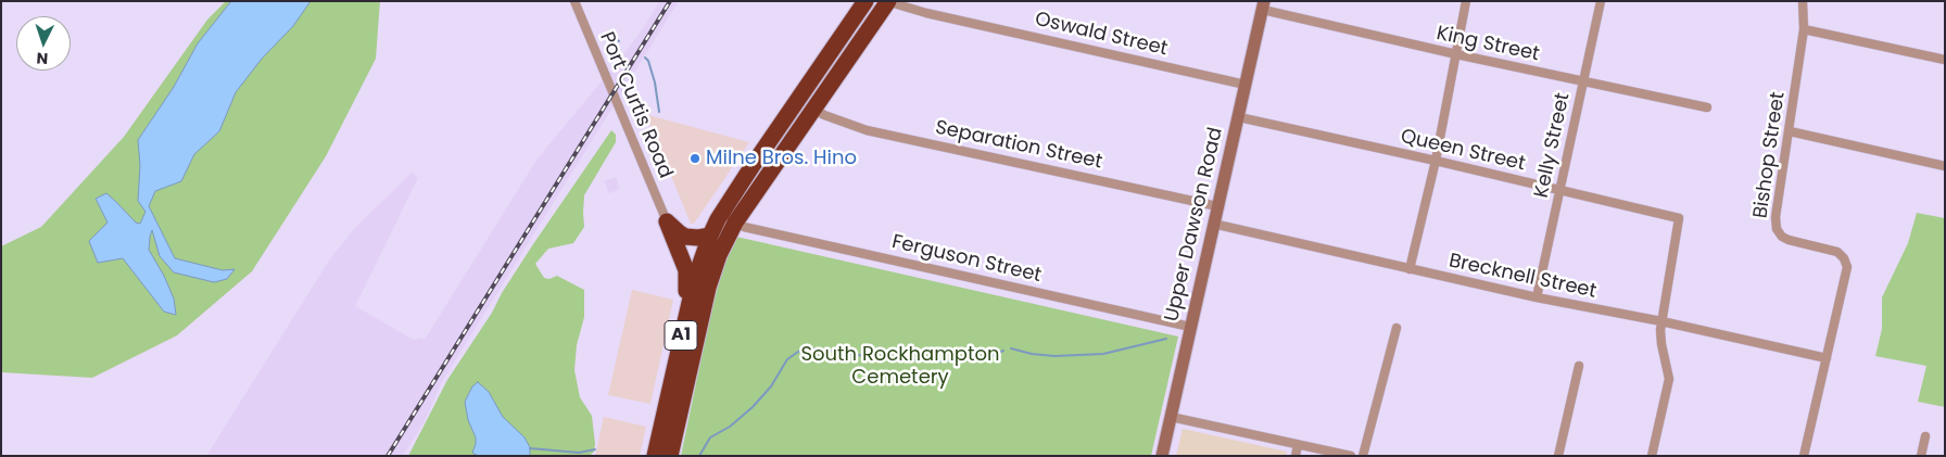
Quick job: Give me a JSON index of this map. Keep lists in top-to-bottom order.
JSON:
{
  "streets": {
    "highway": ["A1"],
    "street": [
      "Oswald Street",
      "King Street",
      "Port Curtis Road",
      "Separation Street",
      "Kelly Street",
      "Queen Street",
      "Bishop Street",
      "Upper Dawson Road",
      "Ferguson Street",
      "Brecknell Street"
    ]
  },
  "crossings": [
    ["Oswald Street", "Upper Dawson Road"],
    ["Oswald Street", "A1"],
    ["King Street", "Kelly Street"],
    ["King Street", "Upper Dawson Road"],
    ["Separation Street", "Upper Dawson Road"],
    ["Separation Street", "A1"],
    ["Kelly Street", "Queen Street"],
    ["Kelly Street", "Brecknell Street"],
    ["Queen Street", "Upper Dawson Road"],
    ["Queen Street", "Brecknell Street"],
    ["Bishop Street", "Brecknell Street"],
    ["Upper Dawson Road", "Ferguson Street"],
    ["Upper Dawson Road", "Brecknell Street"],
    ["Ferguson Street", "A1"]
  ],
  "parks": ["South Rockhampton Cemetery"],
  "places": ["Milne Bros. Hino"],
  "north": "bottom"
}
